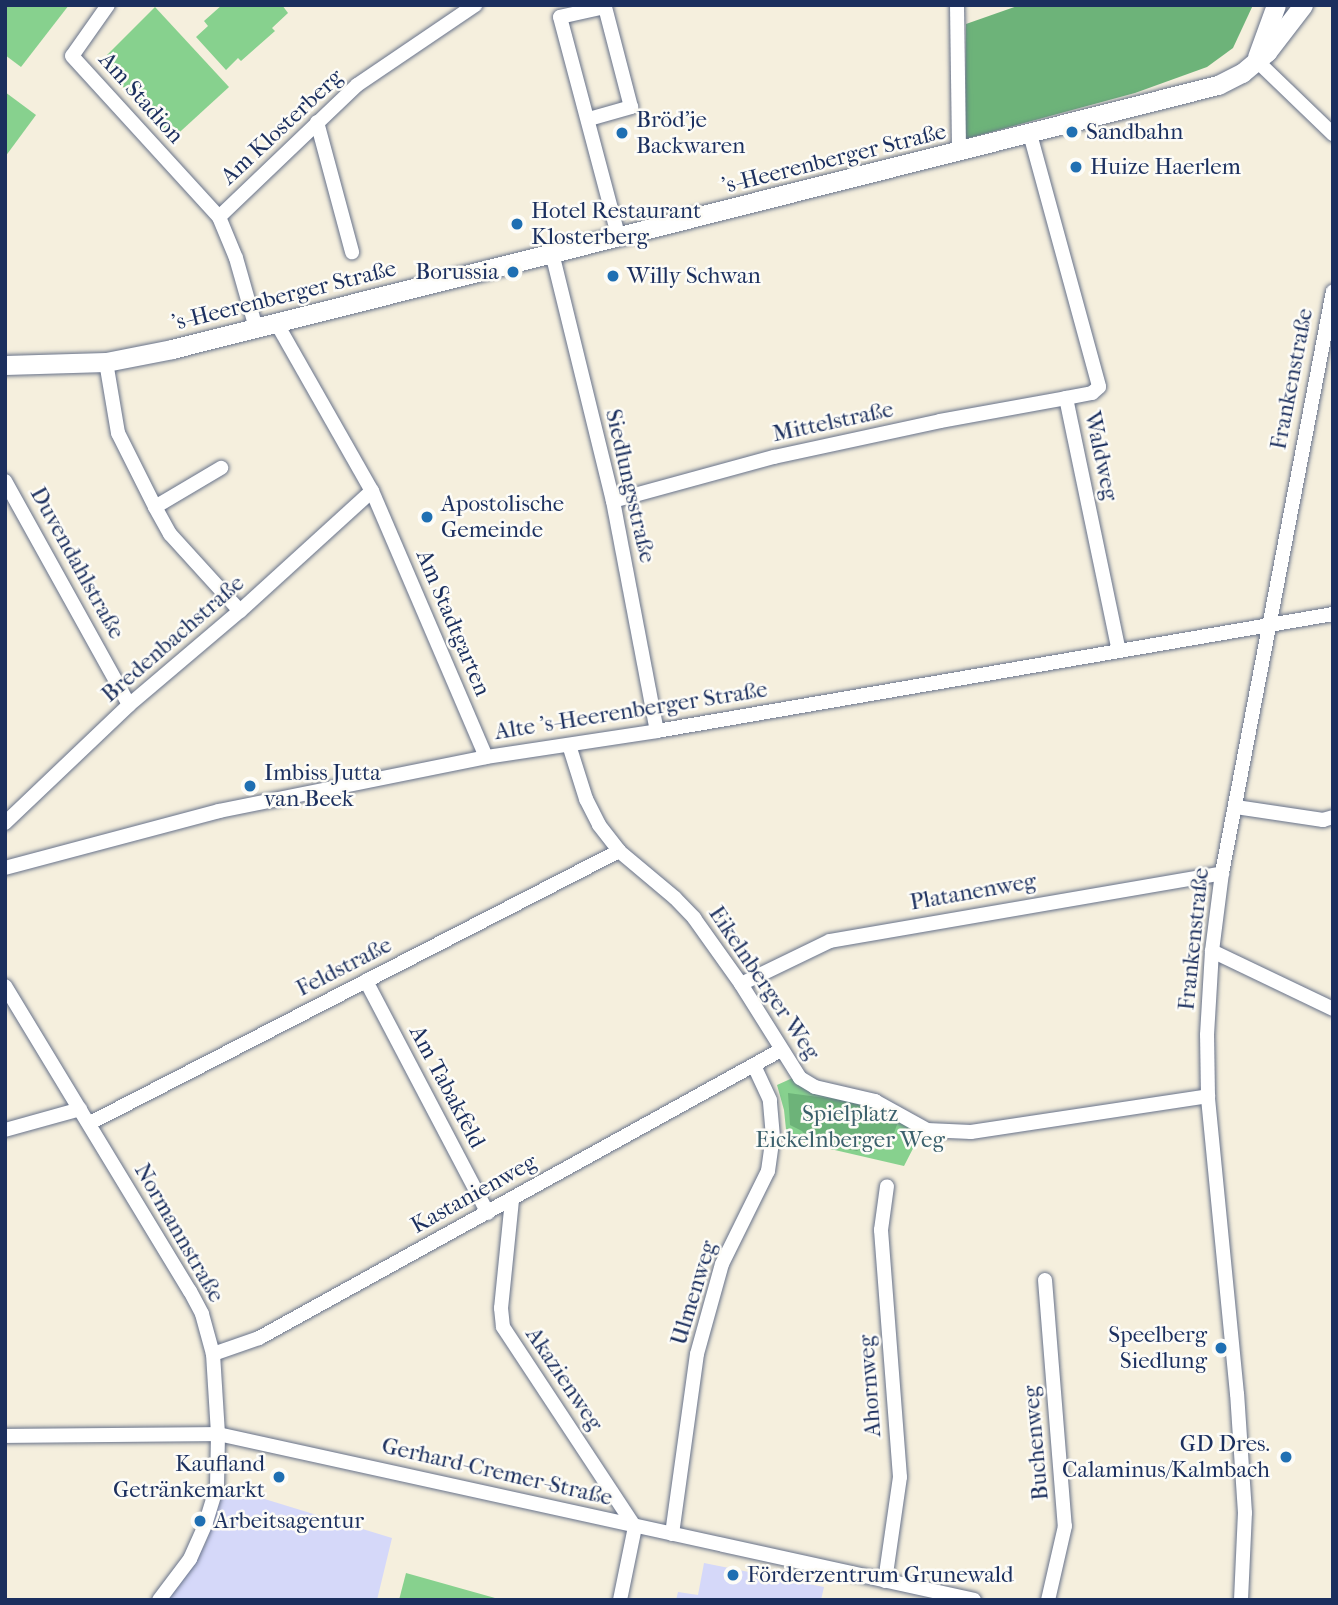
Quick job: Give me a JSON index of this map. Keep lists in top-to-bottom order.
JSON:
{
  "streets": {
    "street": [
      "Am Stadion",
      "Am Klosterberg",
      "'s-Heerenberger Straße",
      "Frankenstraße",
      "Mittelstraße",
      "Waldweg",
      "Siedlungsstraße",
      "Duvendahlstraße",
      "Am Stadtgarten",
      "Bredenbachstraße",
      "Alte 's-Heerenberger Straße",
      "Platanenweg",
      "Feldstraße",
      "Eikelnberger Weg",
      "Am Tabakfeld",
      "Kastanienweg",
      "Normannstraße",
      "Ulmenweg",
      "Akazienweg",
      "Ahornweg",
      "Buchenweg",
      "Gerhard-Cremer-Straße"
    ]
  },
  "crossings": [
    ["Am Stadion", "Am Klosterberg"],
    ["Am Klosterberg", "'s-Heerenberger Straße"],
    ["'s-Heerenberger Straße", "Waldweg"],
    ["'s-Heerenberger Straße", "Siedlungsstraße"],
    ["'s-Heerenberger Straße", "Am Stadtgarten"],
    ["Frankenstraße", "Alte 's-Heerenberger Straße"],
    ["Frankenstraße", "Platanenweg"],
    ["Frankenstraße", "Eikelnberger Weg"],
    ["Mittelstraße", "Waldweg"],
    ["Mittelstraße", "Siedlungsstraße"],
    ["Waldweg", "Alte 's-Heerenberger Straße"],
    ["Siedlungsstraße", "Alte 's-Heerenberger Straße"],
    ["Duvendahlstraße", "Bredenbachstraße"],
    ["Am Stadtgarten", "Bredenbachstraße"],
    ["Am Stadtgarten", "Alte 's-Heerenberger Straße"],
    ["Alte 's-Heerenberger Straße", "Eikelnberger Weg"],
    ["Platanenweg", "Eikelnberger Weg"],
    ["Feldstraße", "Eikelnberger Weg"],
    ["Feldstraße", "Am Tabakfeld"],
    ["Feldstraße", "Normannstraße"],
    ["Am Tabakfeld", "Kastanienweg"],
    ["Kastanienweg", "Normannstraße"],
    ["Kastanienweg", "Ulmenweg"],
    ["Kastanienweg", "Akazienweg"],
    ["Normannstraße", "Gerhard-Cremer-Straße"],
    ["Ulmenweg", "Gerhard-Cremer-Straße"],
    ["Akazienweg", "Gerhard-Cremer-Straße"],
    ["Ahornweg", "Gerhard-Cremer-Straße"]
  ],
  "parks": ["Spielplatz Eickelnberger Weg"],
  "places": [
    "Sandbahn",
    "Bröd'je Backwaren",
    "Huize Haerlem",
    "Hotel Restaurant Klosterberg",
    "Borussia",
    "Willy Schwan",
    "Apostolische Gemeinde",
    "Imbiss Jutta van Beek",
    "Speelberg Siedlung",
    "GD Dres. Calaminus/Kalmbach",
    "Kaufland Getränkemarkt",
    "Arbeitsagentur",
    "Förderzentrum Grunewald"
  ]
}
